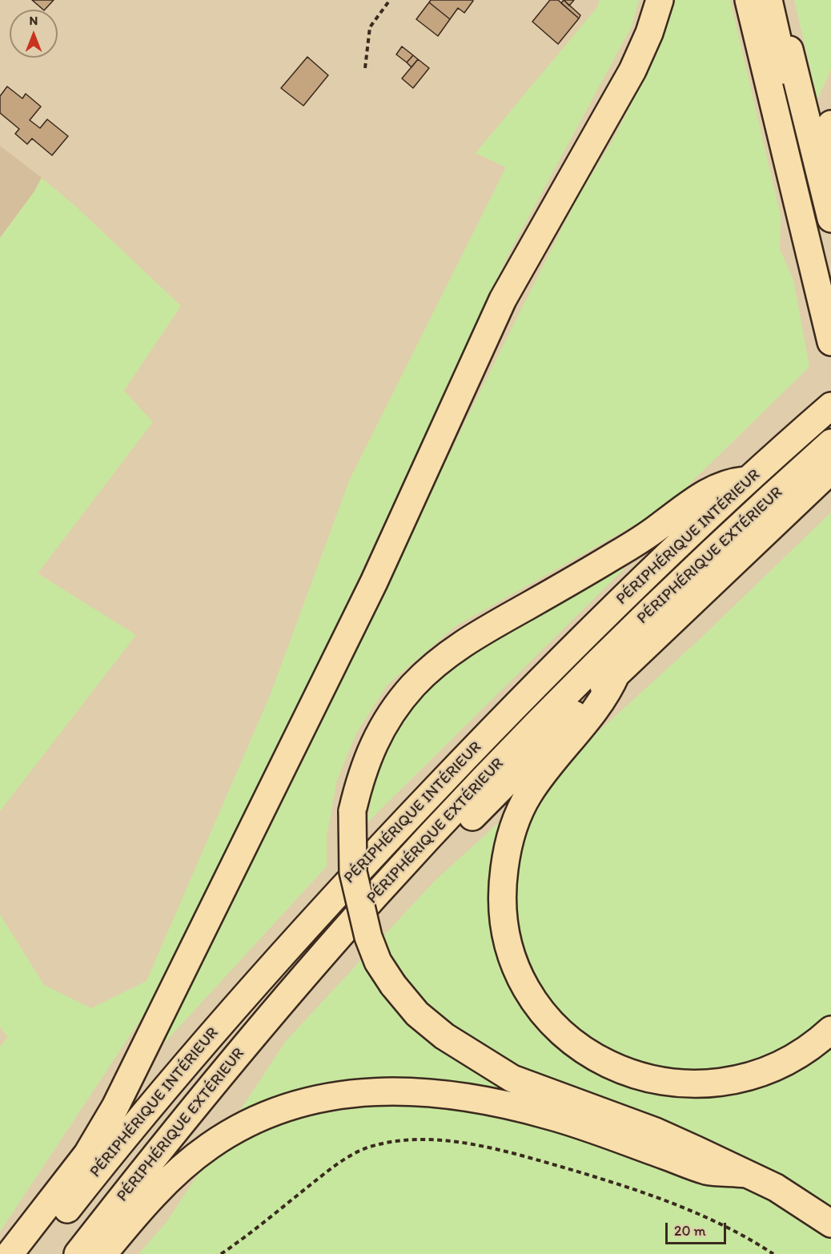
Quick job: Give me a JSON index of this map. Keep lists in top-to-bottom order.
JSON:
{
  "streets": {
    "highway": ["PÉRIPHÉRIQUE INTÉRIEUR", "PÉRIPHÉRIQUE EXTÉRIEUR"]
  },
  "scale_bar": "20 m",
  "north": "top"
}
